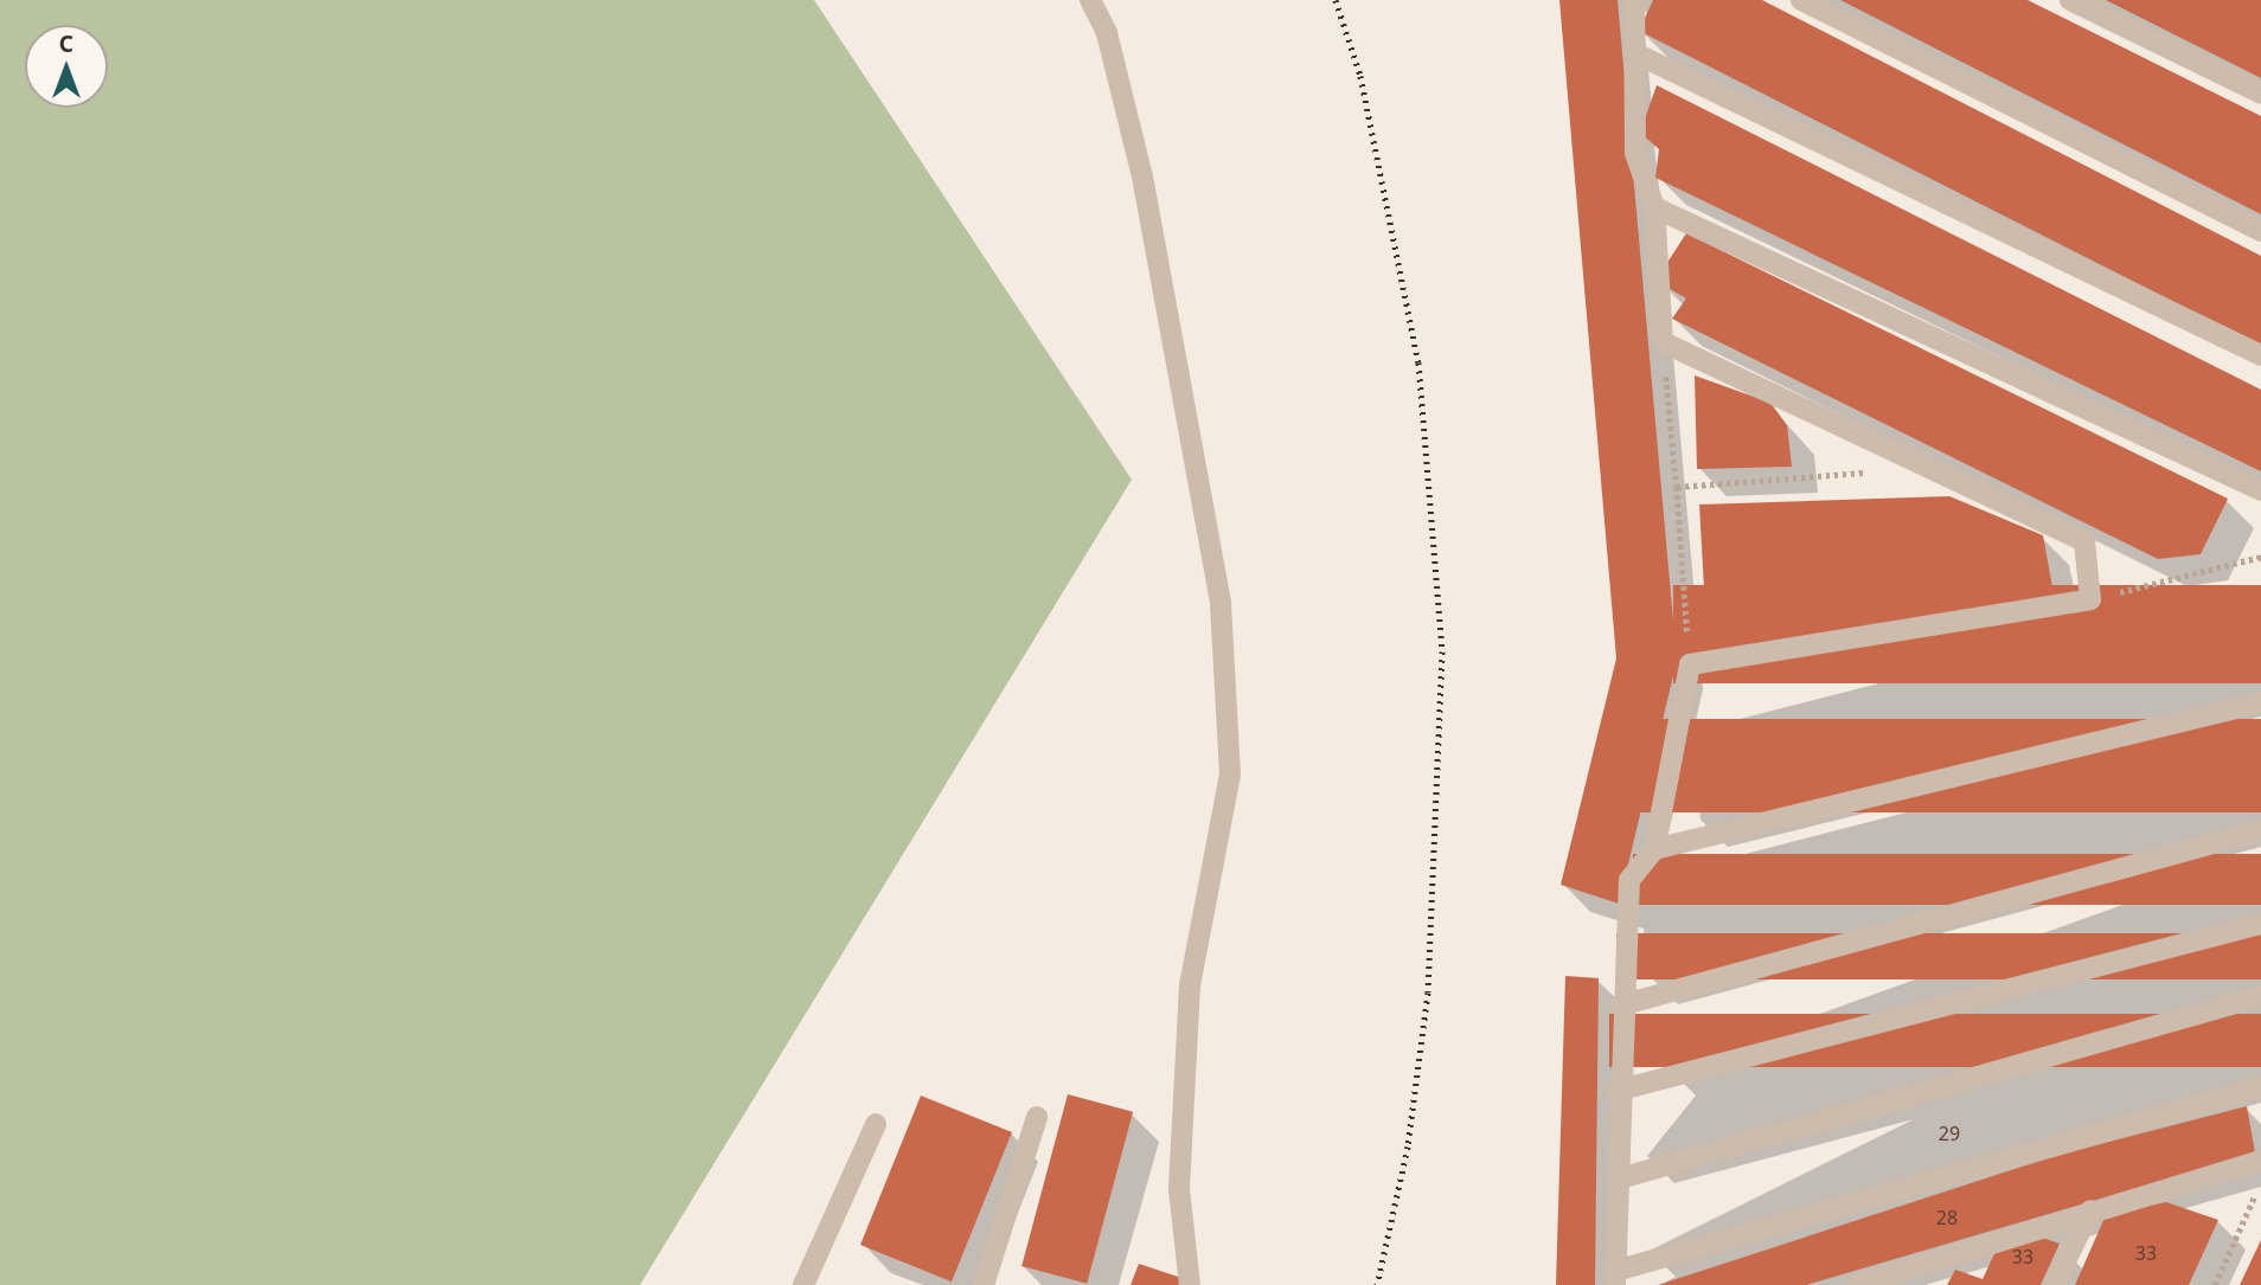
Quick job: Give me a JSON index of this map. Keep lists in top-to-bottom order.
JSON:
{
  "house_numbers": [
    "29",
    "28",
    "33",
    "33"
  ],
  "north": "top"
}
